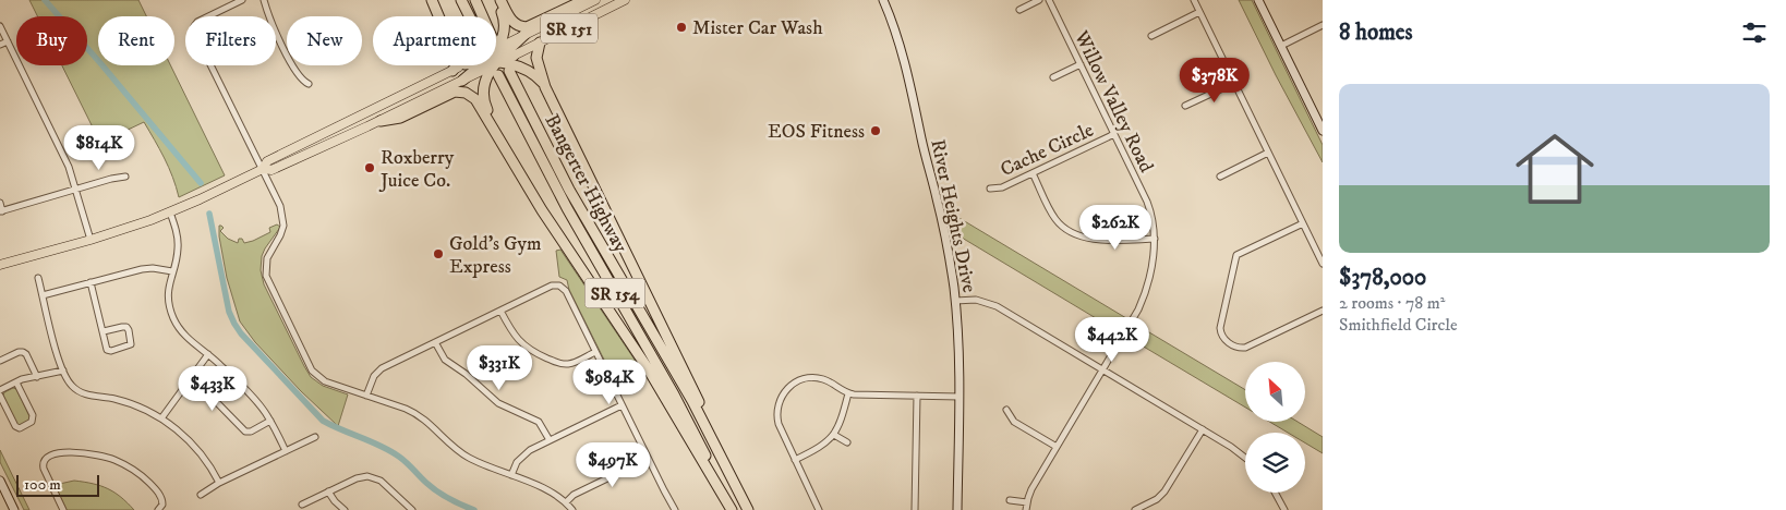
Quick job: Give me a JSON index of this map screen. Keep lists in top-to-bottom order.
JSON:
{
  "streets": {
    "highway": ["Bangerter Highway", "SR 154"],
    "main road": ["SR 151"],
    "street": ["Willow Valley Road", "Cache Circle", "River Heights Drive"]
  },
  "crossings": [
    ["Willow Valley Road", "Cache Circle"]
  ],
  "places": [
    "Mister Car Wash",
    "EOS Fitness",
    "Roxberry Juice Co.",
    "Gold's Gym Express"
  ],
  "scale_bar": "100 m",
  "north": "top left",
  "page": {
    "heading": "8 homes",
    "chip": [
      "Buy",
      "Rent",
      "Filters",
      "New",
      "Apartment"
    ],
    "price": [
      "$378K",
      "$814K",
      "$262K",
      "$442K",
      "$331K",
      "$984K",
      "$433K",
      "$497K"
    ],
    "list": [
      {
        "name": "$378,000",
        "note": "2 rooms · 78 m² · Smithfield Circle"
      }
    ],
    "scale": "100 m"
  }
}
